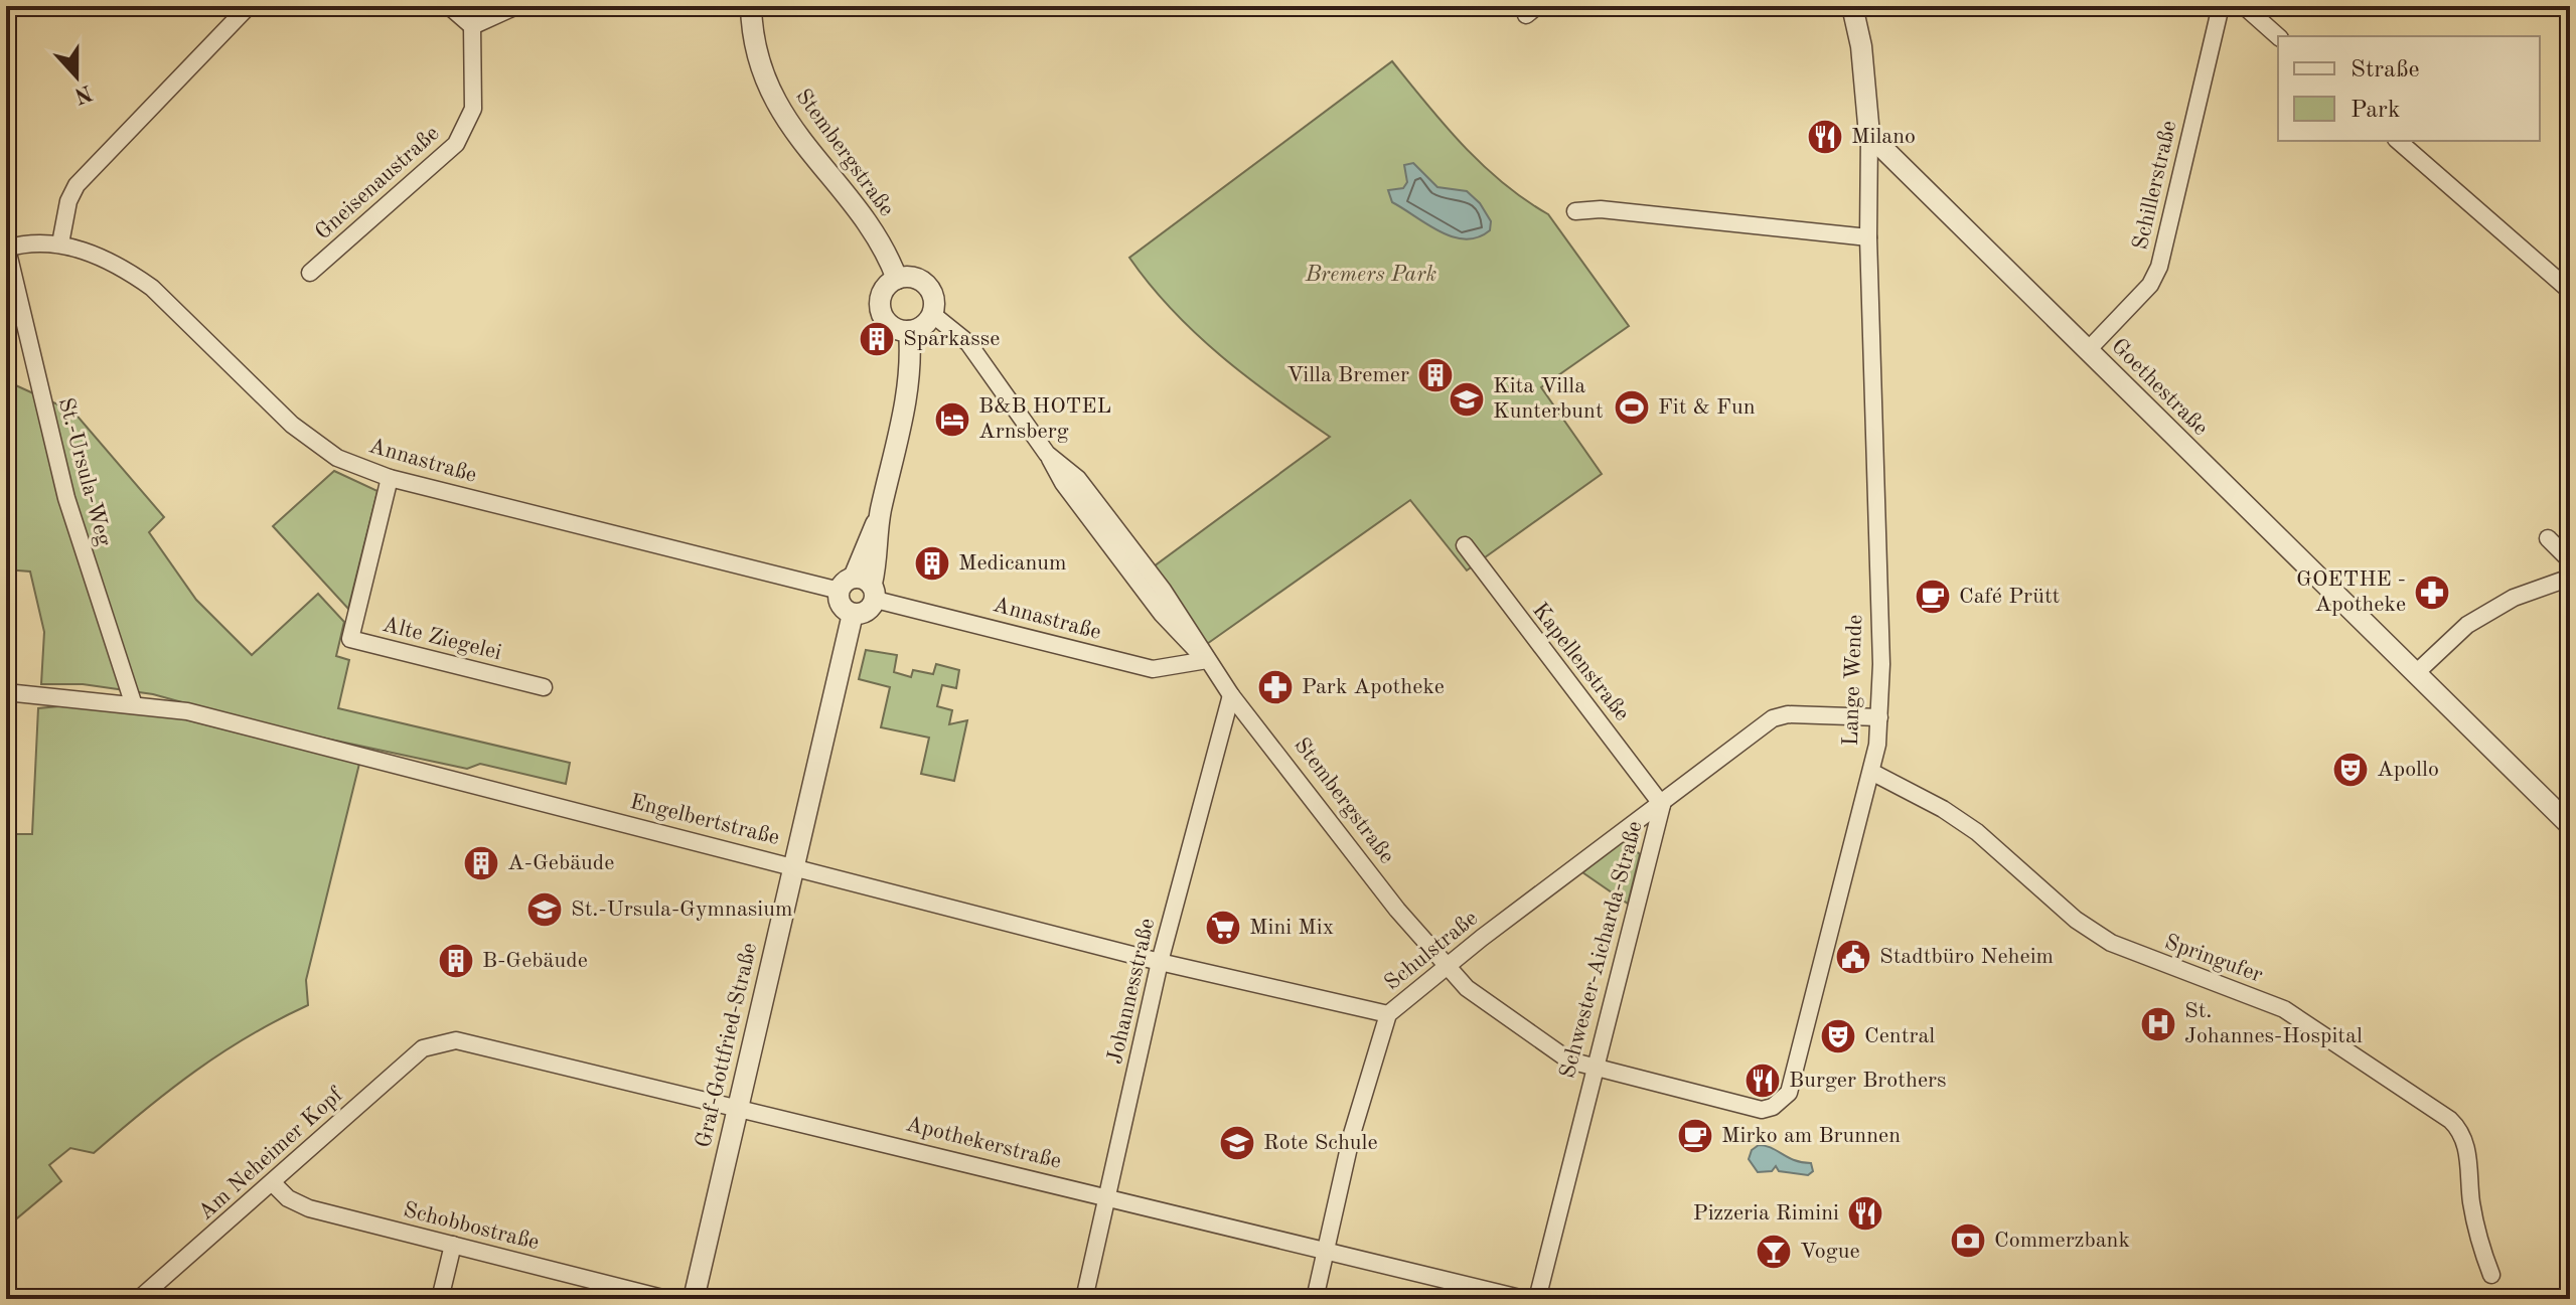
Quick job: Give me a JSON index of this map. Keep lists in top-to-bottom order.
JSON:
{
  "streets": {
    "street": [
      "Stembergstraße",
      "Gneisenaustraße",
      "Schillerstraße",
      "Goethestraße",
      "Annastraße",
      "St.-Ursula-Weg",
      "Alte Ziegelei",
      "Kapellenstraße",
      "Lange Wende",
      "Engelbertstraße",
      "Schwester-Aicharda-Straße",
      "Schulstraße",
      "Springufer",
      "Johannesstraße",
      "Graf-Gottfried-Straße",
      "Apothekerstraße",
      "Am Neheimer Kopf",
      "Schobbostraße"
    ]
  },
  "crossings": [
    ["Stembergstraße", "Annastraße"],
    ["Stembergstraße", "Schulstraße"],
    ["Stembergstraße", "Johannesstraße"],
    ["Schillerstraße", "Goethestraße"],
    ["Goethestraße", "Lange Wende"],
    ["Annastraße", "Alte Ziegelei"],
    ["Annastraße", "Graf-Gottfried-Straße"],
    ["St.-Ursula-Weg", "Engelbertstraße"],
    ["Kapellenstraße", "Schwester-Aicharda-Straße"],
    ["Kapellenstraße", "Schulstraße"],
    ["Lange Wende", "Schwester-Aicharda-Straße"],
    ["Lange Wende", "Springufer"],
    ["Engelbertstraße", "Schulstraße"],
    ["Engelbertstraße", "Johannesstraße"],
    ["Engelbertstraße", "Graf-Gottfried-Straße"],
    ["Schwester-Aicharda-Straße", "Schulstraße"],
    ["Schulstraße", "Apothekerstraße"],
    ["Johannesstraße", "Apothekerstraße"],
    ["Graf-Gottfried-Straße", "Apothekerstraße"],
    ["Apothekerstraße", "Am Neheimer Kopf"],
    ["Am Neheimer Kopf", "Schobbostraße"]
  ],
  "parks": ["Bremers Park"],
  "places": {
    "restaurant": ["Milano", "Burger Brothers", "Pizzeria Rimini"],
    "building": [
      "Sparkasse",
      "Villa Bremer",
      "Medicanum",
      "A-Gebäude",
      "B-Gebäude"
    ],
    "school or university": ["Kita Villa Kunterbunt", "St.-Ursula-Gymnasium", "Rote Schule"],
    "sports": ["Fit & Fun"],
    "hotel": ["B&B HOTEL Arnsberg"],
    "pharmacy": ["GOETHE - Apotheke", "Park Apotheke"],
    "cafe": ["Café Prütt", "Mirko am Brunnen"],
    "theatre": ["Apollo", "Central"],
    "supermarket": ["Mini Mix"],
    "public building": ["Stadtbüro Neheim"],
    "hospital": ["St. Johannes-Hospital"],
    "bank": ["Commerzbank"],
    "bar": ["Vogue"]
  },
  "legend": ["Straße", "Park"],
  "north": "bottom"
}
